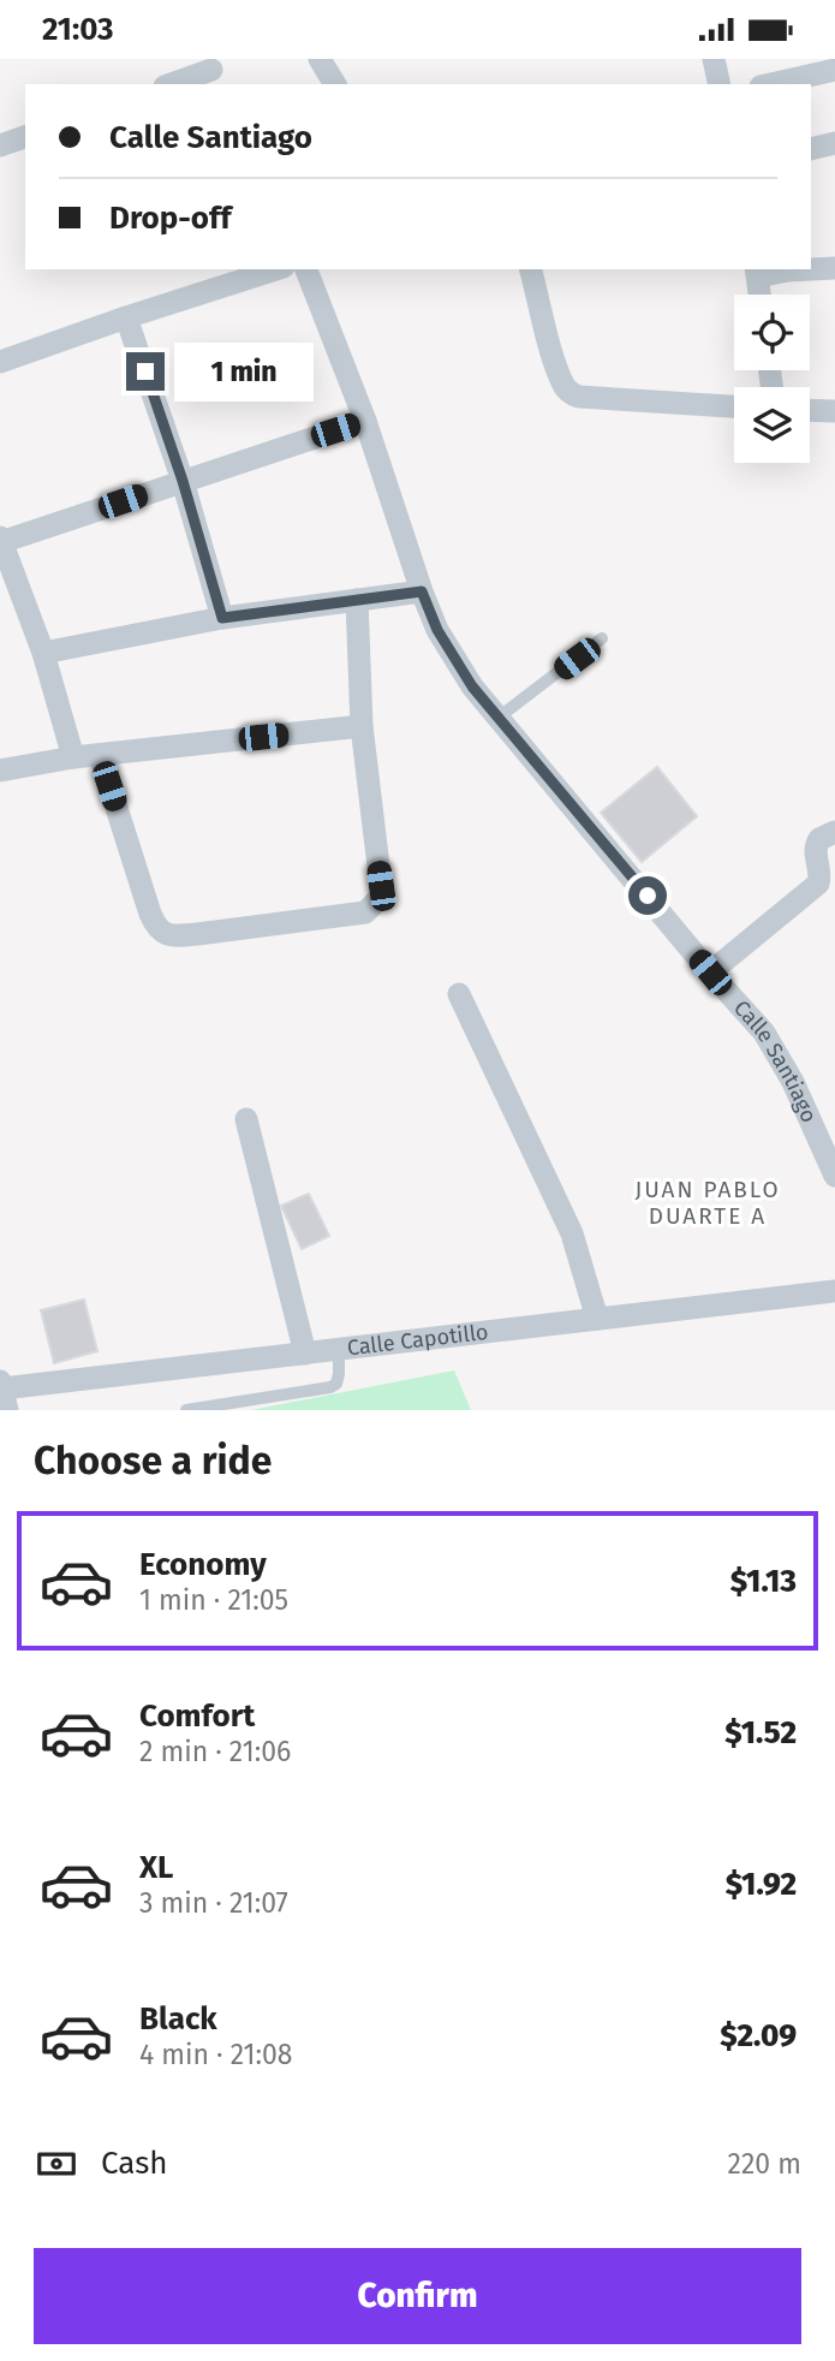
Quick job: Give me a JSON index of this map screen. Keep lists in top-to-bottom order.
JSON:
{
  "streets": {
    "street": ["Calle Santiago", "Calle Capotillo"]
  },
  "districts": ["JUAN PABLO DUARTE A"],
  "page": {
    "status": "21:03",
    "banner": ["Calle Santiago", "Drop-off"],
    "bubble": "1 min",
    "heading": "Choose a ride",
    "list": [
      {
        "name": "Economy",
        "note": "1 min · 21:05",
        "value": "$1.13"
      },
      {
        "name": "Comfort",
        "note": "2 min · 21:06",
        "value": "$1.52"
      },
      {
        "name": "XL",
        "note": "3 min · 21:07",
        "value": "$1.92"
      },
      {
        "name": "Black",
        "note": "4 min · 21:08",
        "value": "$2.09"
      }
    ],
    "pay": ["Cash", "220 m"],
    "buttons": "Confirm"
  }
}
